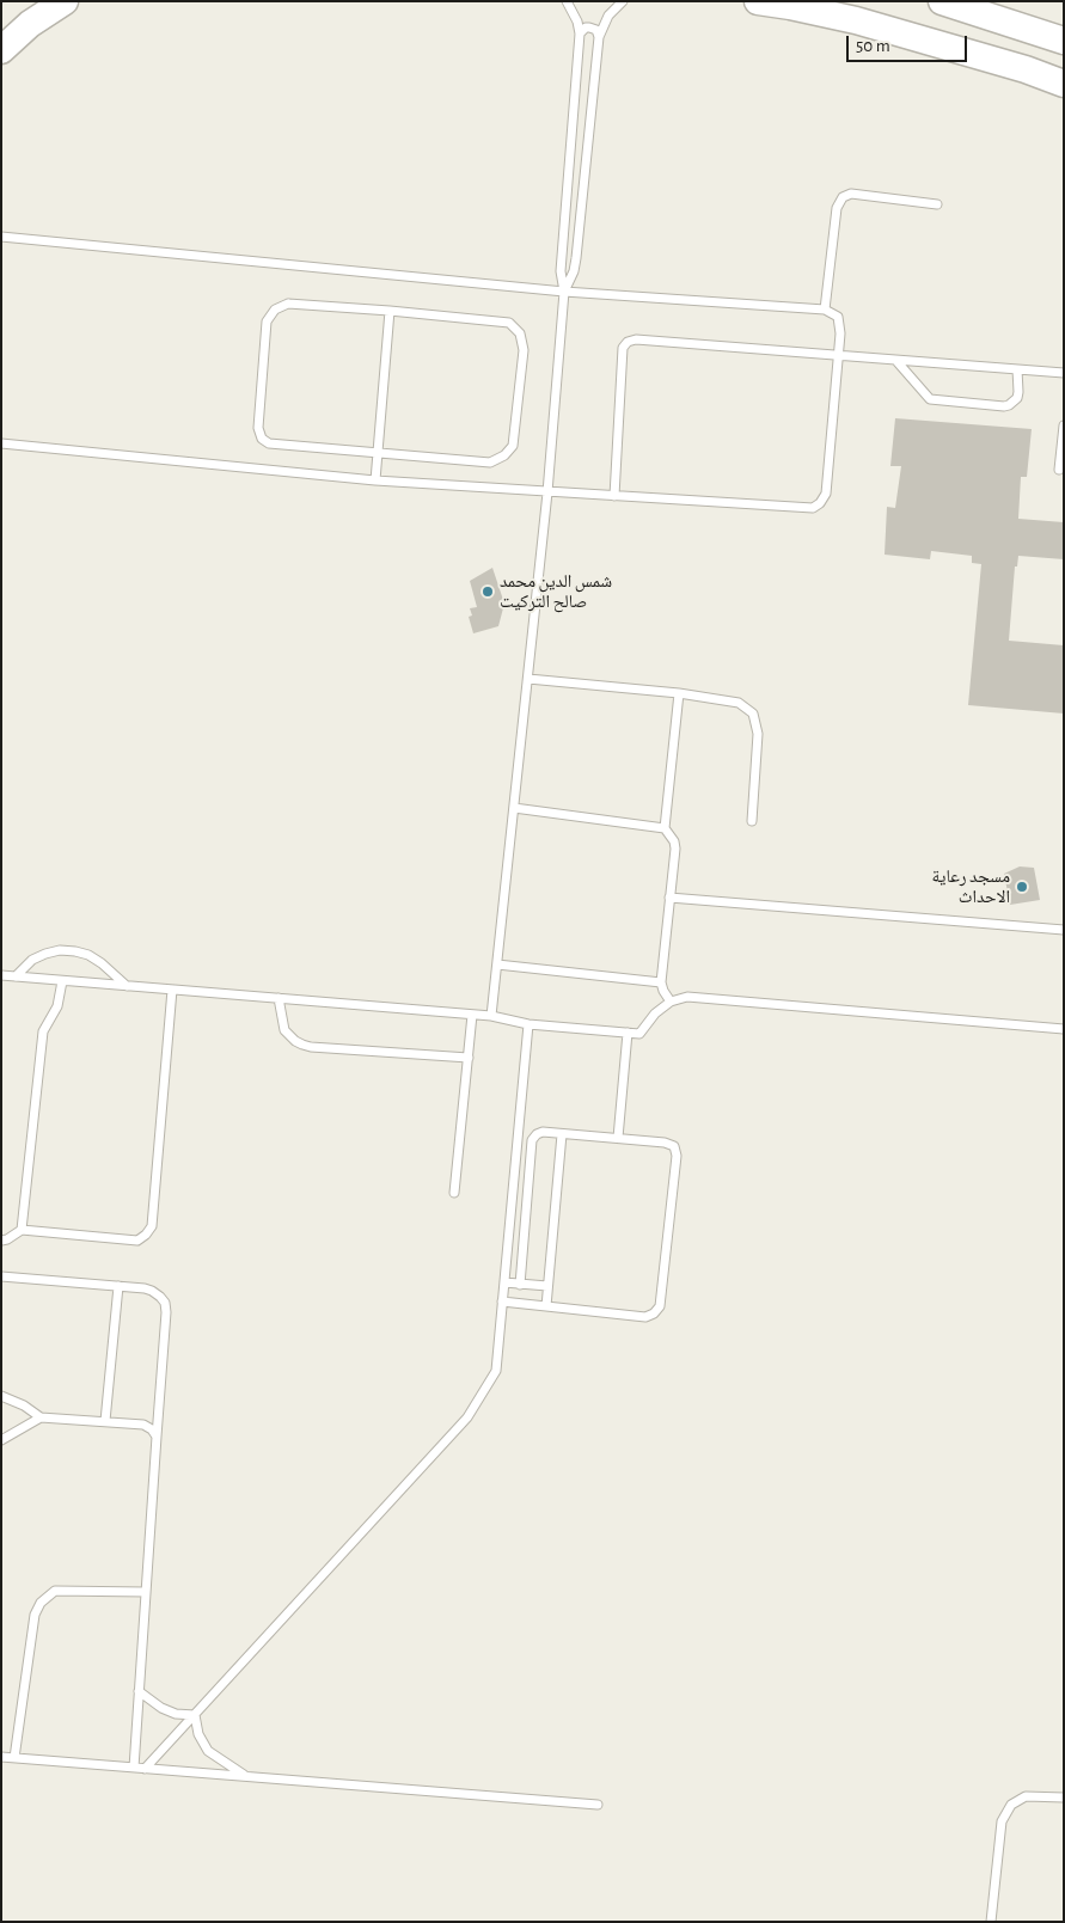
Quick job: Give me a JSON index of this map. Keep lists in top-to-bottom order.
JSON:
{
  "places": ["شمس الدين محمد صالح التركيت", "مسجد رعاية الاحداث"],
  "scale_bar": "50 m"
}
